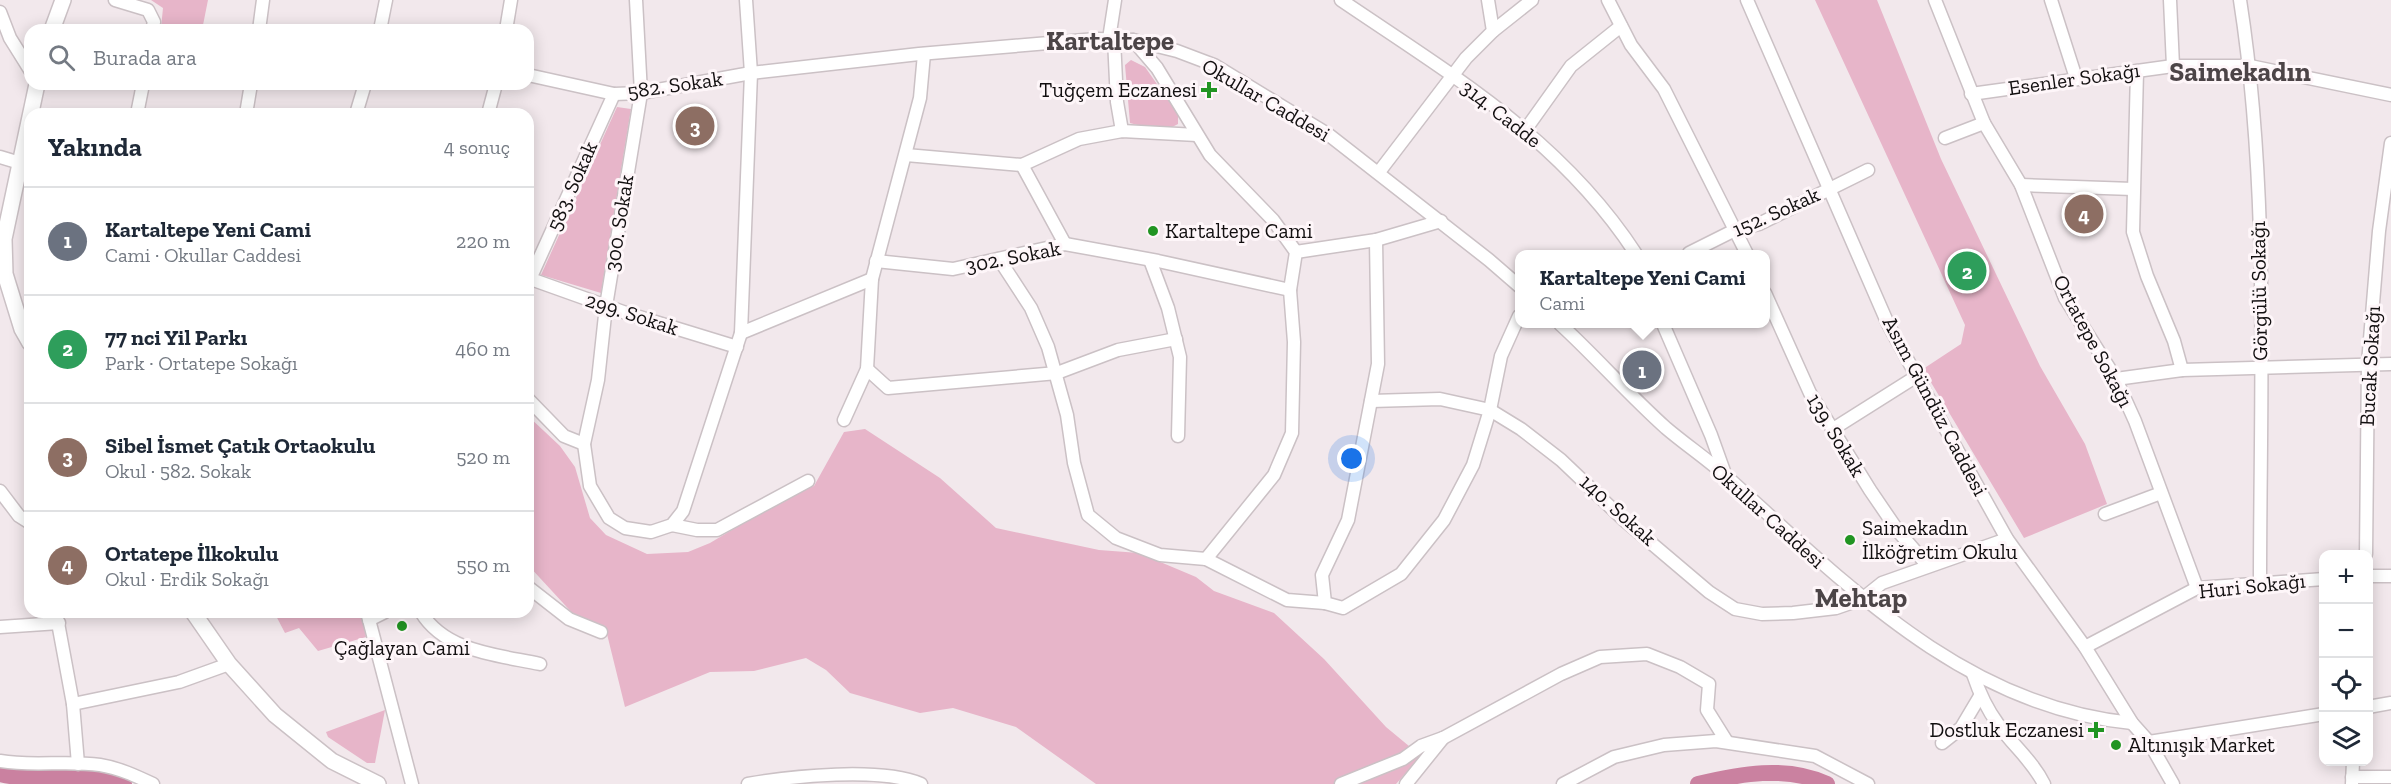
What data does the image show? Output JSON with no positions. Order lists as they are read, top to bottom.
{
  "streets": {
    "street": [
      "Esenler Sokağı",
      "582. Sokak",
      "Okullar Caddesi",
      "314. Cadde",
      "583. Sokak",
      "152. Sokak",
      "300. Sokak",
      "302. Sokak",
      "Görgülü Sokağı",
      "299. Sokak",
      "Ortatepe Sokağı",
      "Bucak Sokağı",
      "Asım Gündüz Caddesi",
      "139. Sokak",
      "140. Sokak",
      "Huri Sokağı"
    ]
  },
  "crossings": [
    ["Esenler Sokağı", "Görgülü Sokağı"],
    ["Esenler Sokağı", "Ortatepe Sokağı"],
    ["582. Sokak", "Okullar Caddesi"],
    ["582. Sokak", "583. Sokak"],
    ["582. Sokak", "300. Sokak"],
    ["Okullar Caddesi", "Asım Gündüz Caddesi"],
    ["Okullar Caddesi", "140. Sokak"],
    ["152. Sokak", "Asım Gündüz Caddesi"],
    ["300. Sokak", "299. Sokak"],
    ["Görgülü Sokağı", "Huri Sokağı"],
    ["Ortatepe Sokağı", "Huri Sokağı"],
    ["Asım Gündüz Caddesi", "140. Sokak"],
    ["Asım Gündüz Caddesi", "Huri Sokağı"],
    ["139. Sokak", "140. Sokak"]
  ],
  "districts": ["Kartaltepe", "Saimekadın", "Mehtap"],
  "places": {
    "health": ["Tuğçem Eczanesi", "Dostluk Eczanesi"],
    "other": [
      "Kartaltepe Cami",
      "Saimekadın İlköğretim Okulu",
      "Çağlayan Cami",
      "Altınışık Market"
    ]
  },
  "page": {
    "search": "Burada ara",
    "pins": [
      "3",
      "4",
      "2",
      "1"
    ],
    "heading": ["Yakında", "4 sonuç"],
    "list": [
      {
        "mark": "1",
        "name": "Kartaltepe Yeni Cami",
        "note": "Cami · Okullar Caddesi",
        "value": "220 m"
      },
      {
        "mark": "2",
        "name": "77 nci Yil Parkı",
        "note": "Park · Ortatepe Sokağı",
        "value": "460 m"
      },
      {
        "mark": "3",
        "name": "Sibel İsmet Çatık Ortaokulu",
        "note": "Okul · 582. Sokak",
        "value": "520 m"
      },
      {
        "mark": "4",
        "name": "Ortatepe İlkokulu",
        "note": "Okul · Erdik Sokağı",
        "value": "550 m"
      }
    ],
    "popup": ["Kartaltepe Yeni Cami", "Cami"],
    "map_buttons": ["+", "−"]
  }
}
